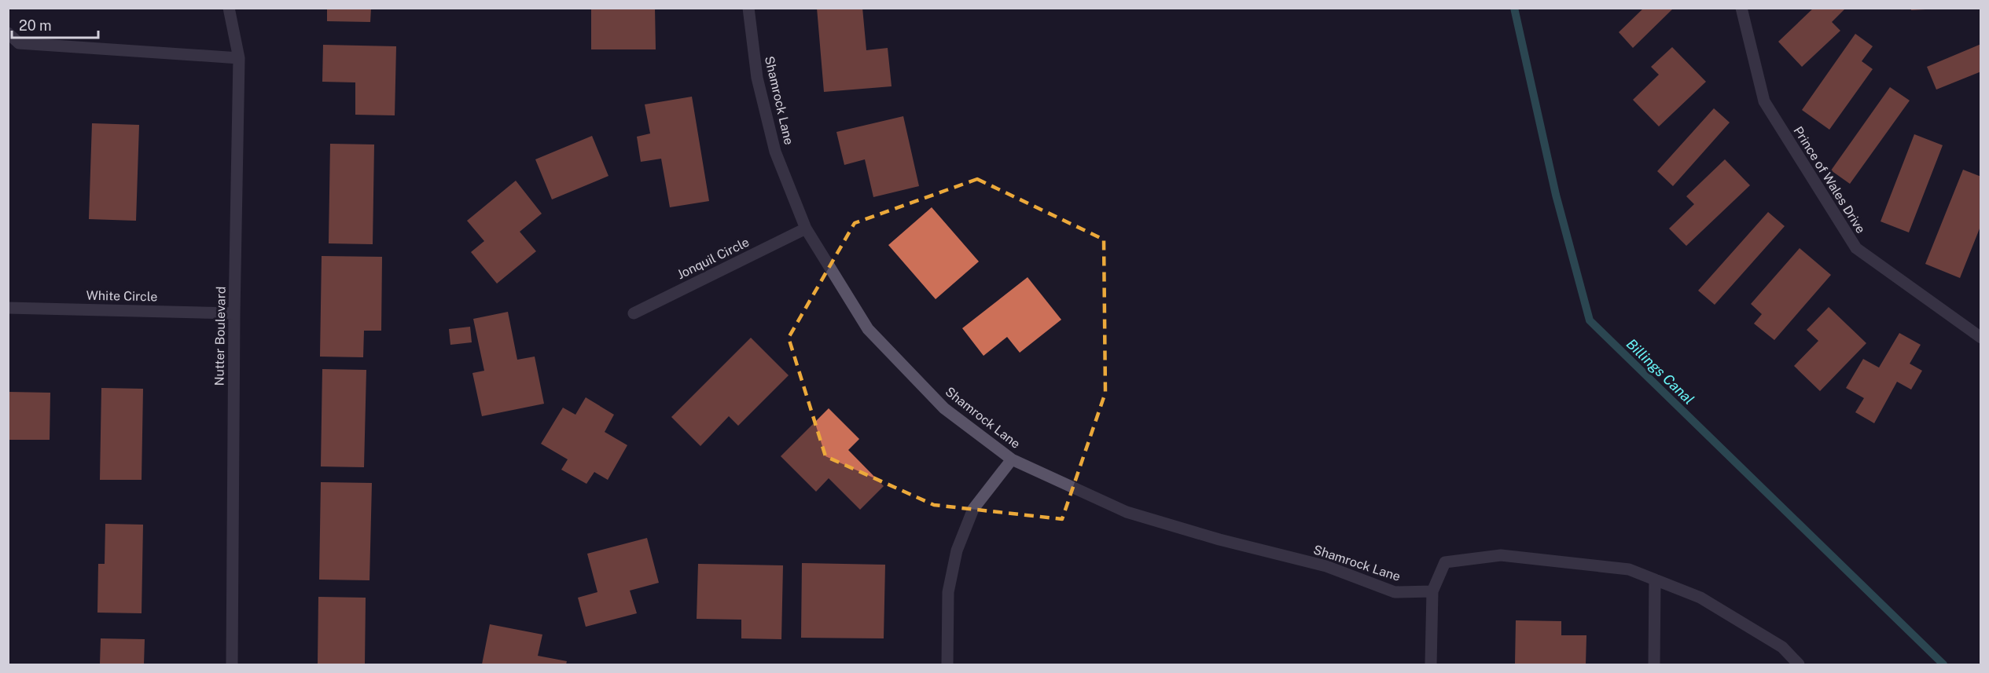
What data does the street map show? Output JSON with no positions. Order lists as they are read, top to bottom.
{
  "streets": {
    "street": [
      "Shamrock Lane",
      "Prince of Wales Drive",
      "Jonquil Circle",
      "White Circle",
      "Nutter Boulevard"
    ]
  },
  "crossings": [
    ["Shamrock Lane", "Jonquil Circle"],
    ["White Circle", "Nutter Boulevard"]
  ],
  "water": ["Billings Canal"],
  "scale_bar": "20 m"
}
